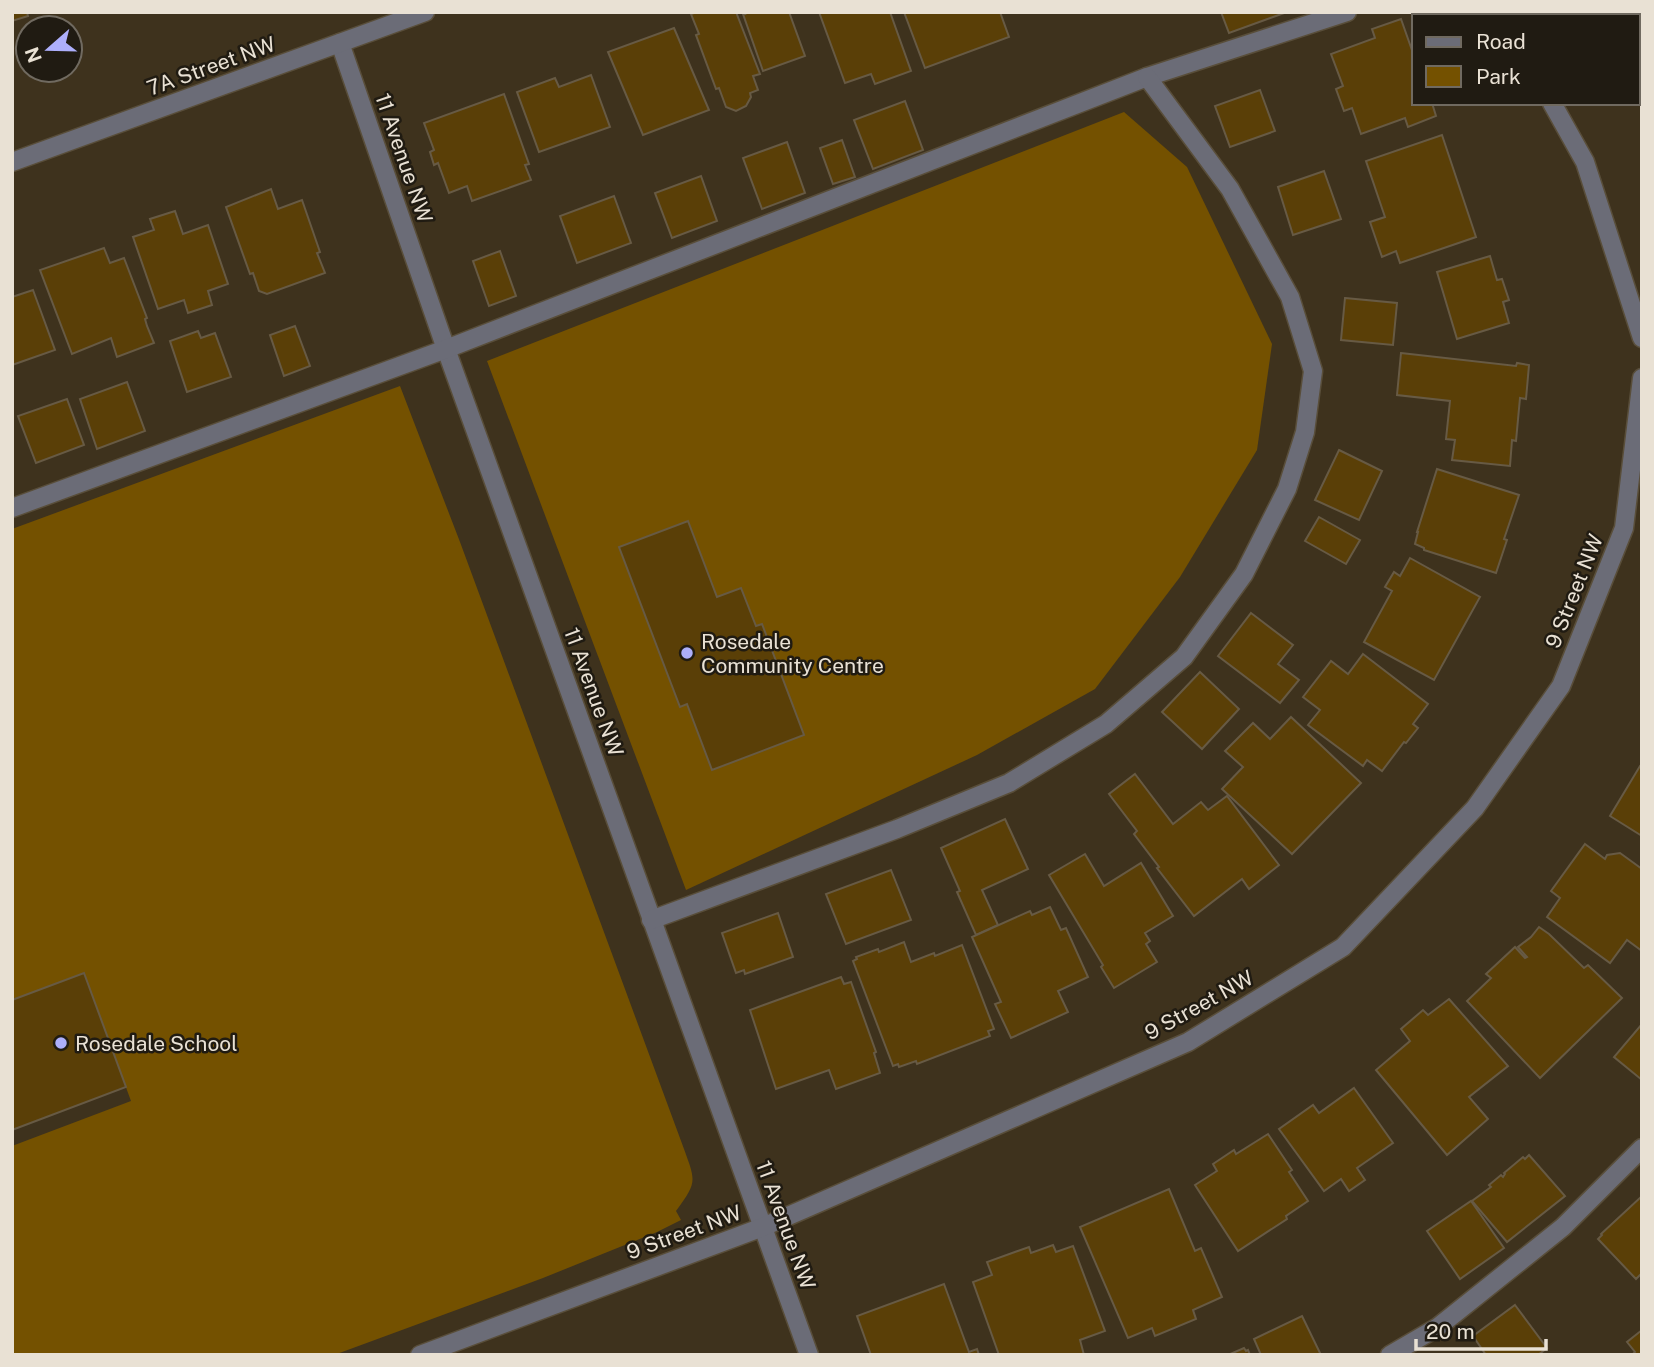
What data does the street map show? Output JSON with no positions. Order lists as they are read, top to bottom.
{
  "streets": {
    "street": ["7A Street NW", "11 Avenue NW", "9 Street NW"]
  },
  "crossings": [
    ["7A Street NW", "11 Avenue NW"],
    ["11 Avenue NW", "9 Street NW"]
  ],
  "places": ["Rosedale Community Centre", "Rosedale School"],
  "legend": ["Road", "Park"],
  "scale_bar": "20 m",
  "north": "left"
}
